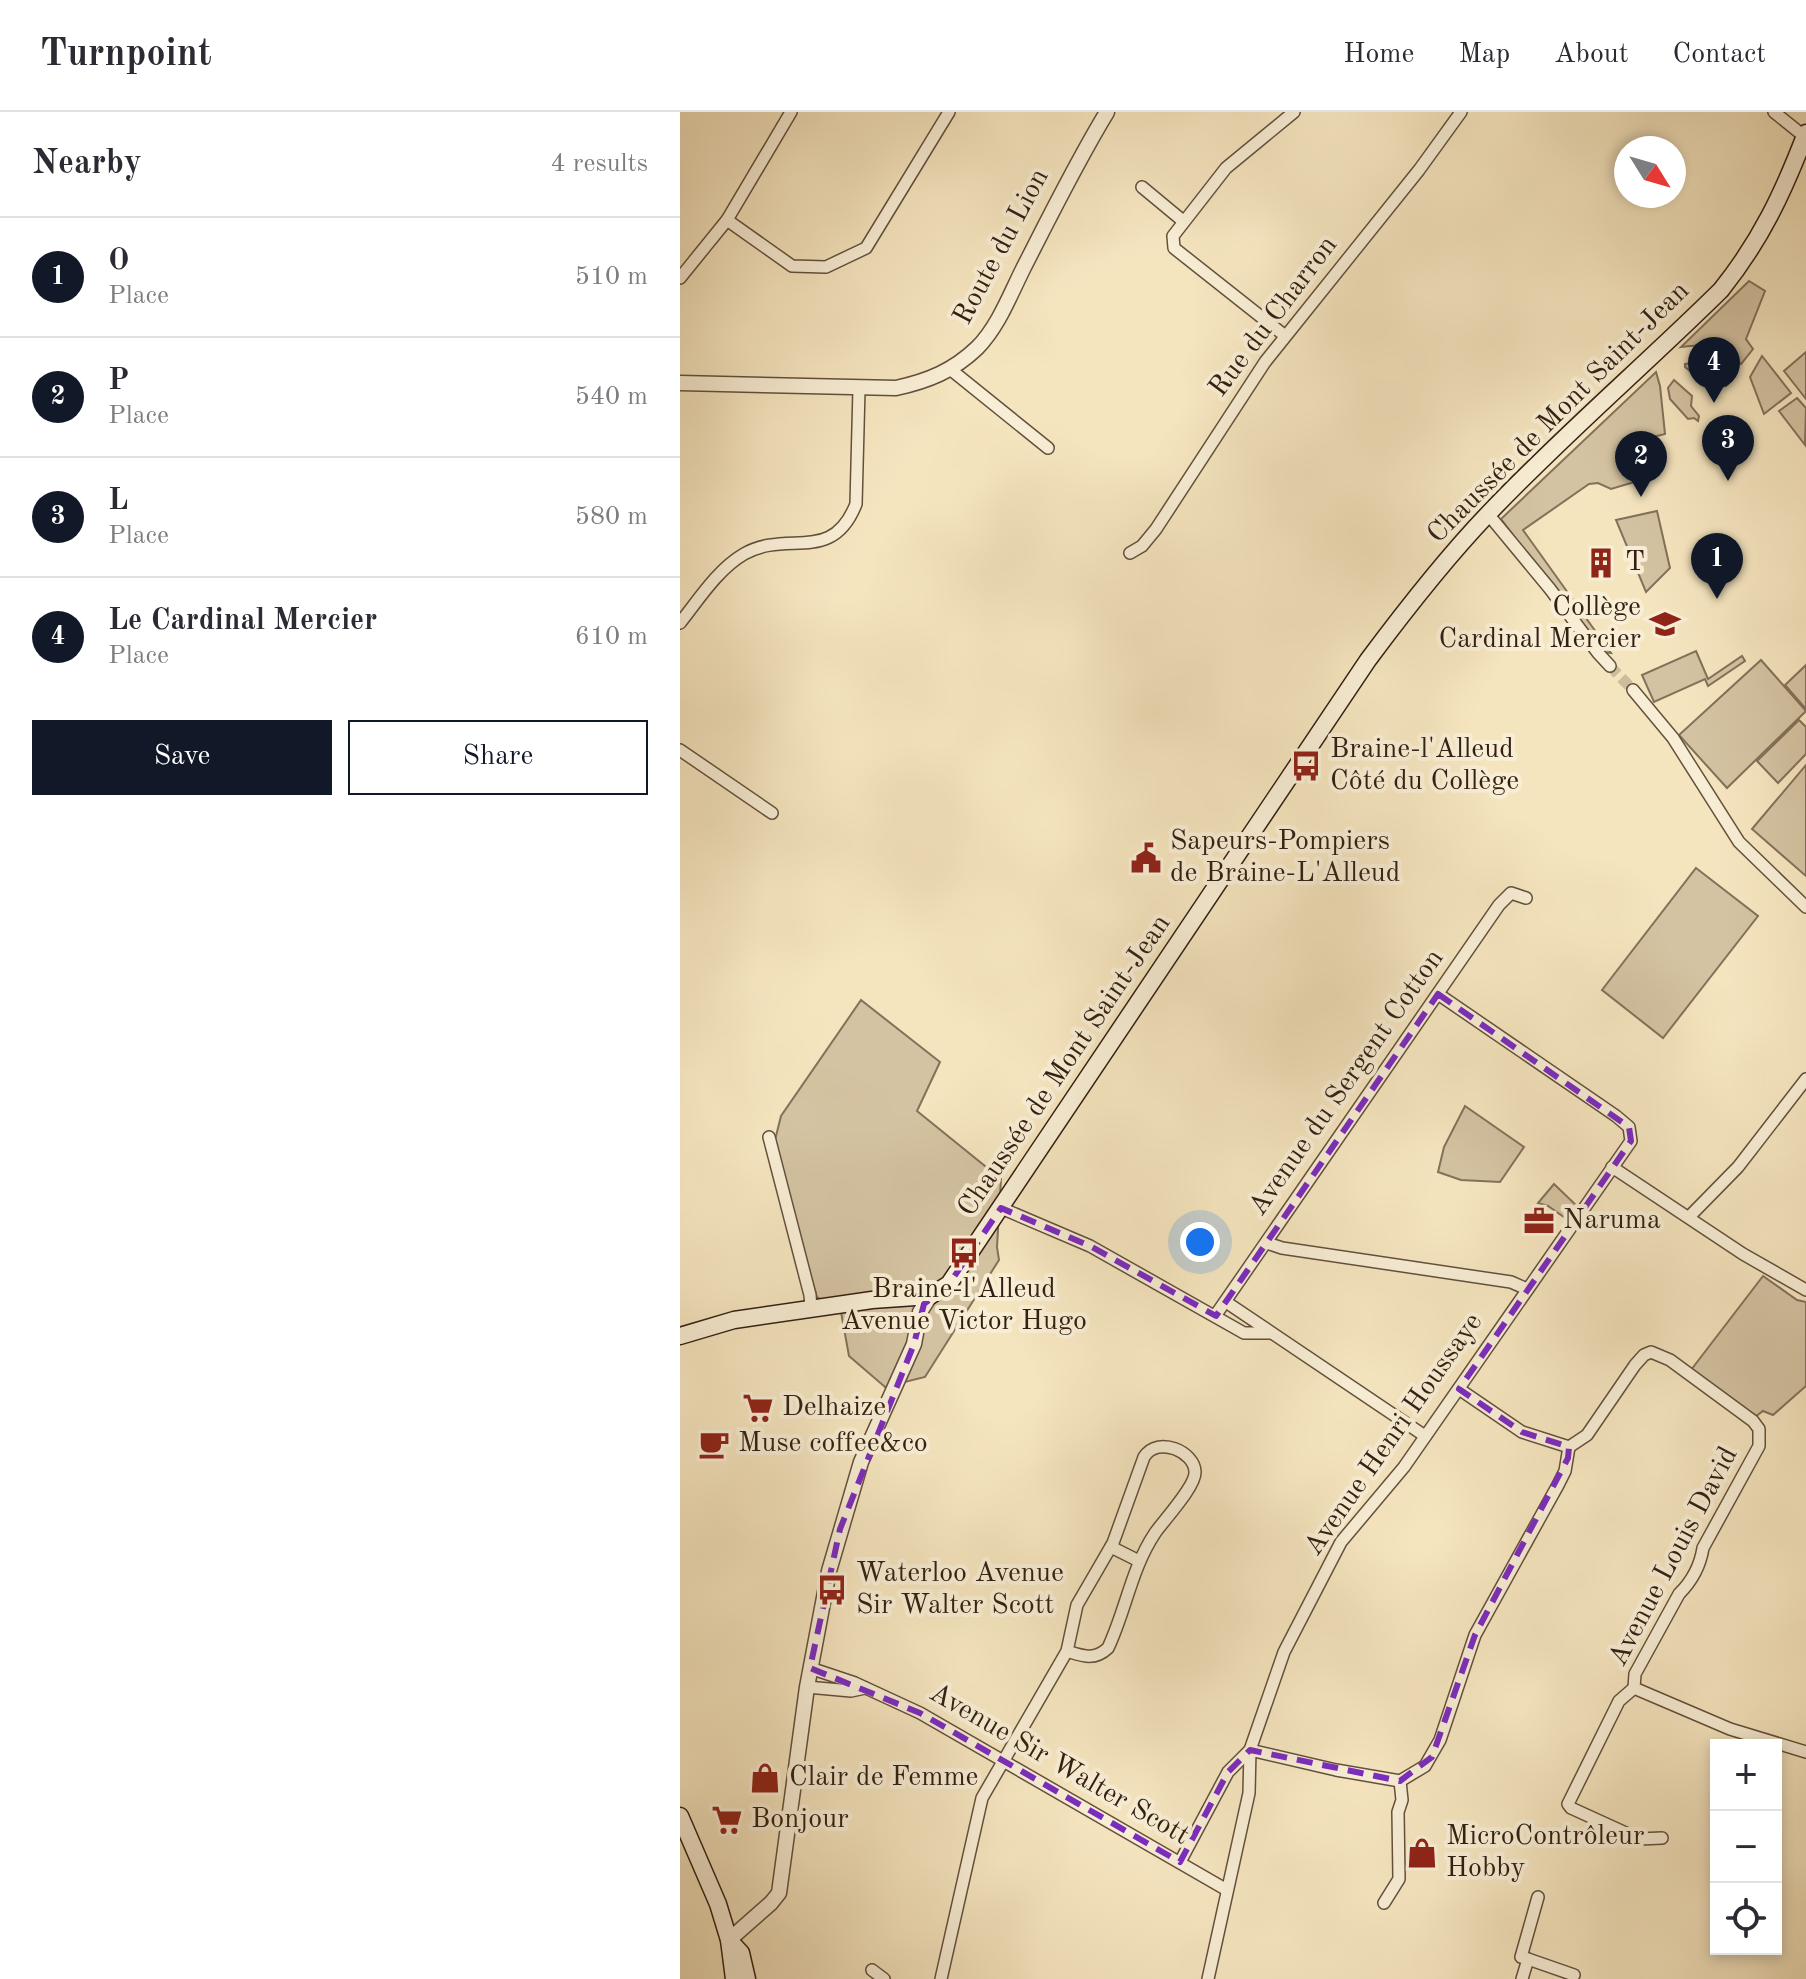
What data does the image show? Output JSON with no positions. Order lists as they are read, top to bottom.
{
  "streets": {
    "main road": ["Chaussée de Mont Saint-Jean"],
    "street": [
      "Route du Lion",
      "Rue du Charron",
      "Avenue du Sergent Cotton",
      "Avenue Henri Houssaye",
      "Avenue Louis David",
      "Avenue Sir Walter Scott"
    ]
  },
  "crossings": [
    ["Chaussée de Mont Saint-Jean", "Avenue Sir Walter Scott"],
    ["Avenue du Sergent Cotton", "Avenue Henri Houssaye"],
    ["Avenue Henri Houssaye", "Avenue Sir Walter Scott"]
  ],
  "places": {
    "building": ["T"],
    "school or university": ["Collège Cardinal Mercier"],
    "bus stop": ["Braine-l'Alleud Côté du Collège", "Braine-l'Alleud Avenue Victor Hugo", "Waterloo Avenue Sir Walter Scott"],
    "public building": ["Sapeurs-Pompiers de Braine-L'Alleud"],
    "office": ["Naruma"],
    "supermarket": ["Delhaize", "Bonjour"],
    "cafe": ["Muse coffee&co"],
    "shop": ["Clair de Femme", "MicroContrôleur Hobby"]
  },
  "north": "bottom right",
  "page": {
    "header": "Turnpoint",
    "nav": [
      "Home",
      "Map",
      "About",
      "Contact"
    ],
    "heading": ["Nearby", "4 results"],
    "list": [
      {
        "mark": "1",
        "name": "O",
        "note": "Place",
        "value": "510 m"
      },
      {
        "mark": "2",
        "name": "P",
        "note": "Place",
        "value": "540 m"
      },
      {
        "mark": "3",
        "name": "L",
        "note": "Place",
        "value": "580 m"
      },
      {
        "mark": "4",
        "name": "Le Cardinal Mercier",
        "note": "Place",
        "value": "610 m"
      }
    ],
    "pins": [
      "4",
      "3",
      "2",
      "1"
    ],
    "buttons": ["Save", "Share"],
    "map_buttons": ["+", "−"]
  }
}
